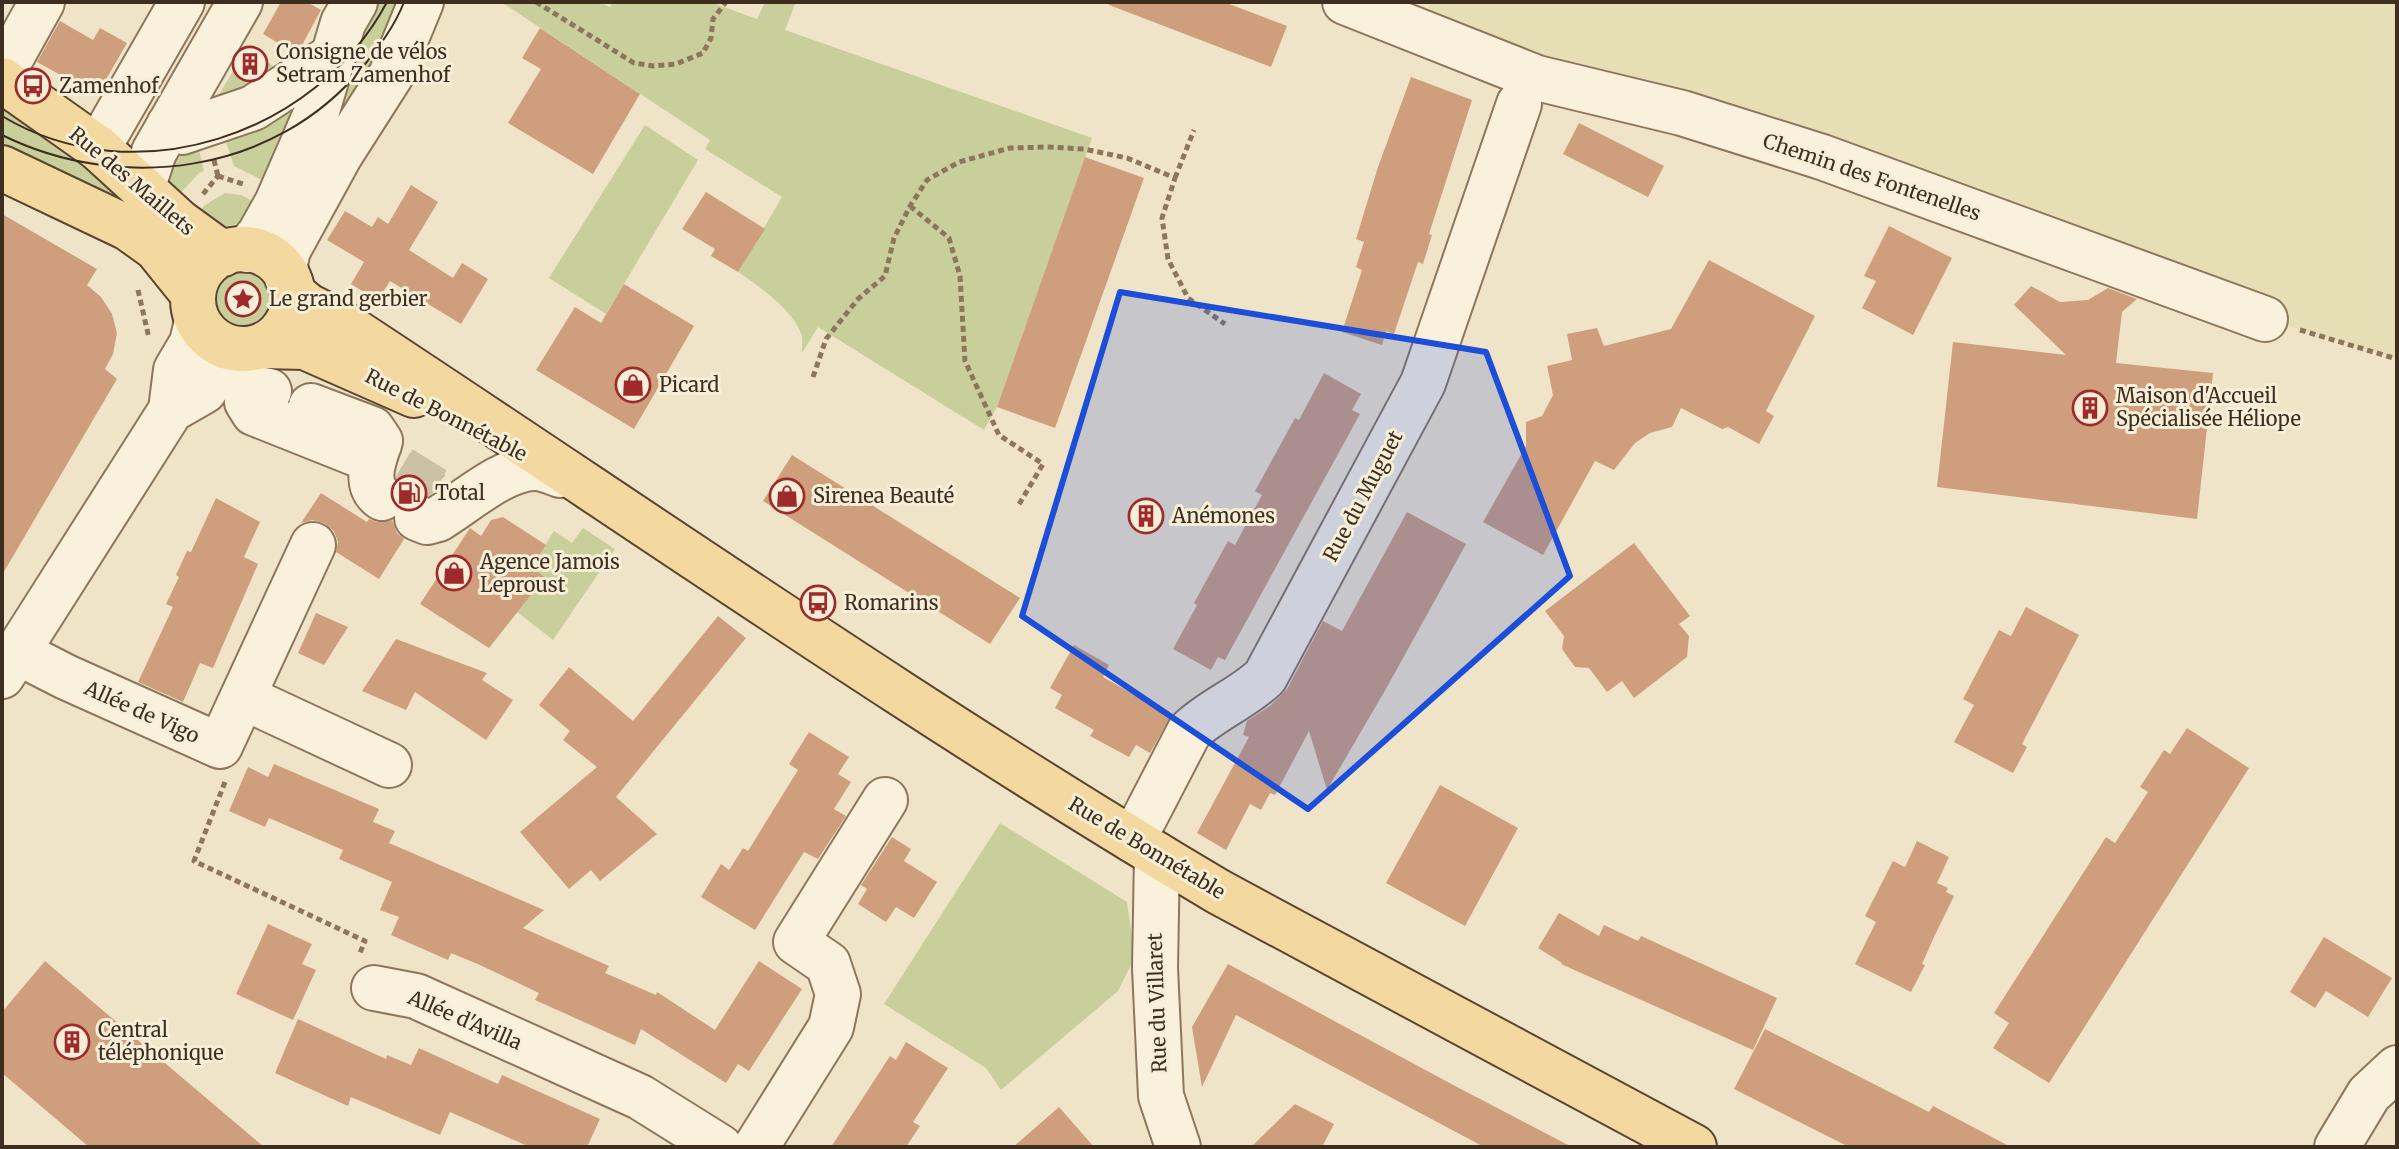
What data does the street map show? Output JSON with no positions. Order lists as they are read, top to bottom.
{
  "streets": {
    "main road": ["Rue des Maillets", "Rue de Bonnétable"],
    "street": [
      "Chemin des Fontenelles",
      "Rue du Muguet",
      "Allée de Vigo",
      "Rue du Villaret",
      "Allée d'Avilla"
    ]
  },
  "crossings": [
    ["Rue des Maillets", "Rue de Bonnétable"],
    ["Rue de Bonnétable", "Rue du Muguet"],
    ["Rue de Bonnétable", "Rue du Villaret"],
    ["Rue du Muguet", "Rue du Villaret"]
  ],
  "places": {
    "building": [
      "Consigne de vélos Setram Zamenhof",
      "Maison d'Accueil Spécialisée Héliope",
      "Anémones",
      "Central téléphonique"
    ],
    "bus stop": ["Zamenhof", "Romarins"],
    "place": ["Le grand gerbier"],
    "shop": ["Picard", "Sirenea Beauté", "Agence Jamois Leproust"],
    "fuel station": ["Total"]
  }
}
